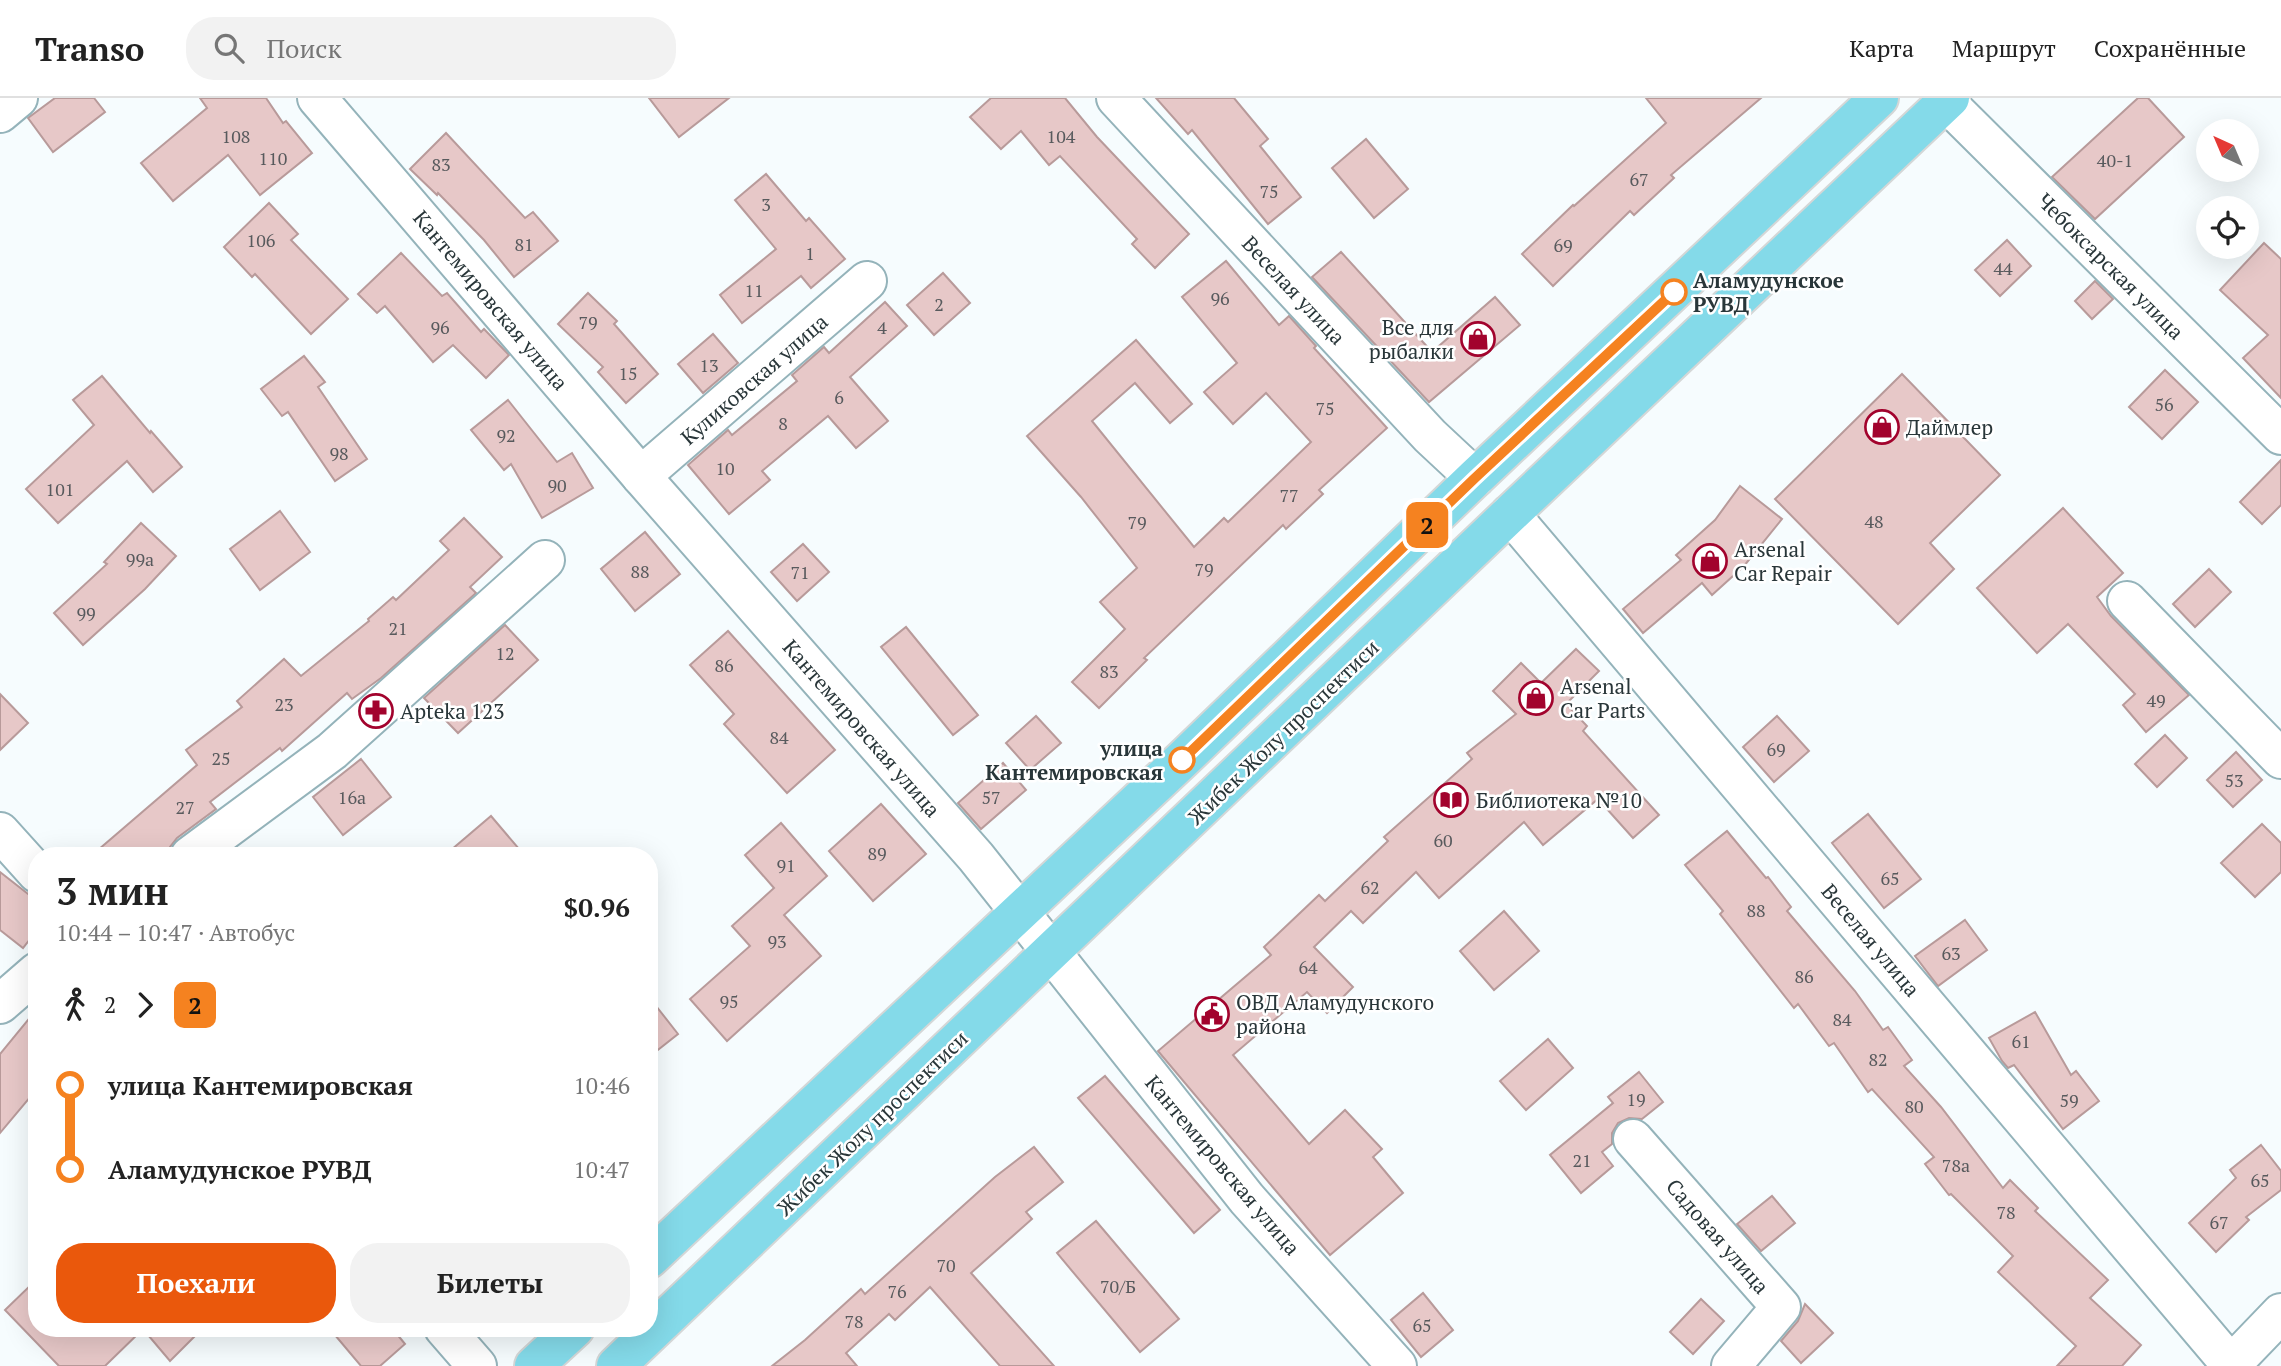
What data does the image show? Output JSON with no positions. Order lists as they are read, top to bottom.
{
  "streets": {
    "main road": ["Жибек Жолу проспектиси"],
    "street": [
      "Чебоксарская улица",
      "Веселая улица",
      "Кантемировская улица",
      "Куликовская улица",
      "Садовая улица"
    ]
  },
  "crossings": [
    ["Чебоксарская улица", "Жибек Жолу проспектиси"],
    ["Веселая улица", "Жибек Жолу проспектиси"],
    ["Кантемировская улица", "Куликовская улица"],
    ["Кантемировская улица", "Жибек Жолу проспектиси"]
  ],
  "places": {
    "other": ["Аламудунское РУВД", "улица Кантемировская"],
    "shop": [
      "Все для рыбалки",
      "Даймлер",
      "Arsenal Car Repair",
      "Arsenal Car Parts"
    ],
    "pharmacy": ["Apteka 123"],
    "library": ["Библиотека №10"],
    "public building": ["ОВД Аламудунского района"]
  },
  "lines": ["bus line 2"],
  "house_numbers": [
    "108",
    "104",
    "110",
    "40-1",
    "83",
    "67",
    "75",
    "3",
    "106",
    "81",
    "69",
    "1",
    "44",
    "11",
    "96",
    "2",
    "79",
    "96",
    "4",
    "13",
    "15",
    "6",
    "56",
    "75",
    "8",
    "92",
    "98",
    "10",
    "90",
    "101",
    "77",
    "48",
    "79",
    "99a",
    "79",
    "88",
    "71",
    "99",
    "21",
    "12",
    "86",
    "83",
    "49",
    "23",
    "84",
    "69",
    "25",
    "53",
    "16a",
    "57",
    "27",
    "60",
    "89",
    "91",
    "65",
    "62",
    "88",
    "93",
    "63",
    "64",
    "86",
    "95",
    "84",
    "61",
    "82",
    "19",
    "59",
    "80",
    "21",
    "78a",
    "65",
    "78",
    "67",
    "70",
    "70/Б",
    "76",
    "78",
    "65"
  ],
  "north": "top left",
  "page": {
    "header": "Transo",
    "search": "Поиск",
    "nav": ["Карта", "Маршрут", "Сохранённые"],
    "on_map": "2",
    "heading": ["3 мин", "10:44 – 10:47 · Автобус", "$0.96"],
    "legs": ["2", "2"],
    "list": [
      {
        "name": "улица Кантемировская",
        "value": "10:46"
      },
      {
        "name": "Аламудунское РУВД",
        "value": "10:47"
      }
    ],
    "buttons": ["Поехали", "Билеты"]
  }
}
